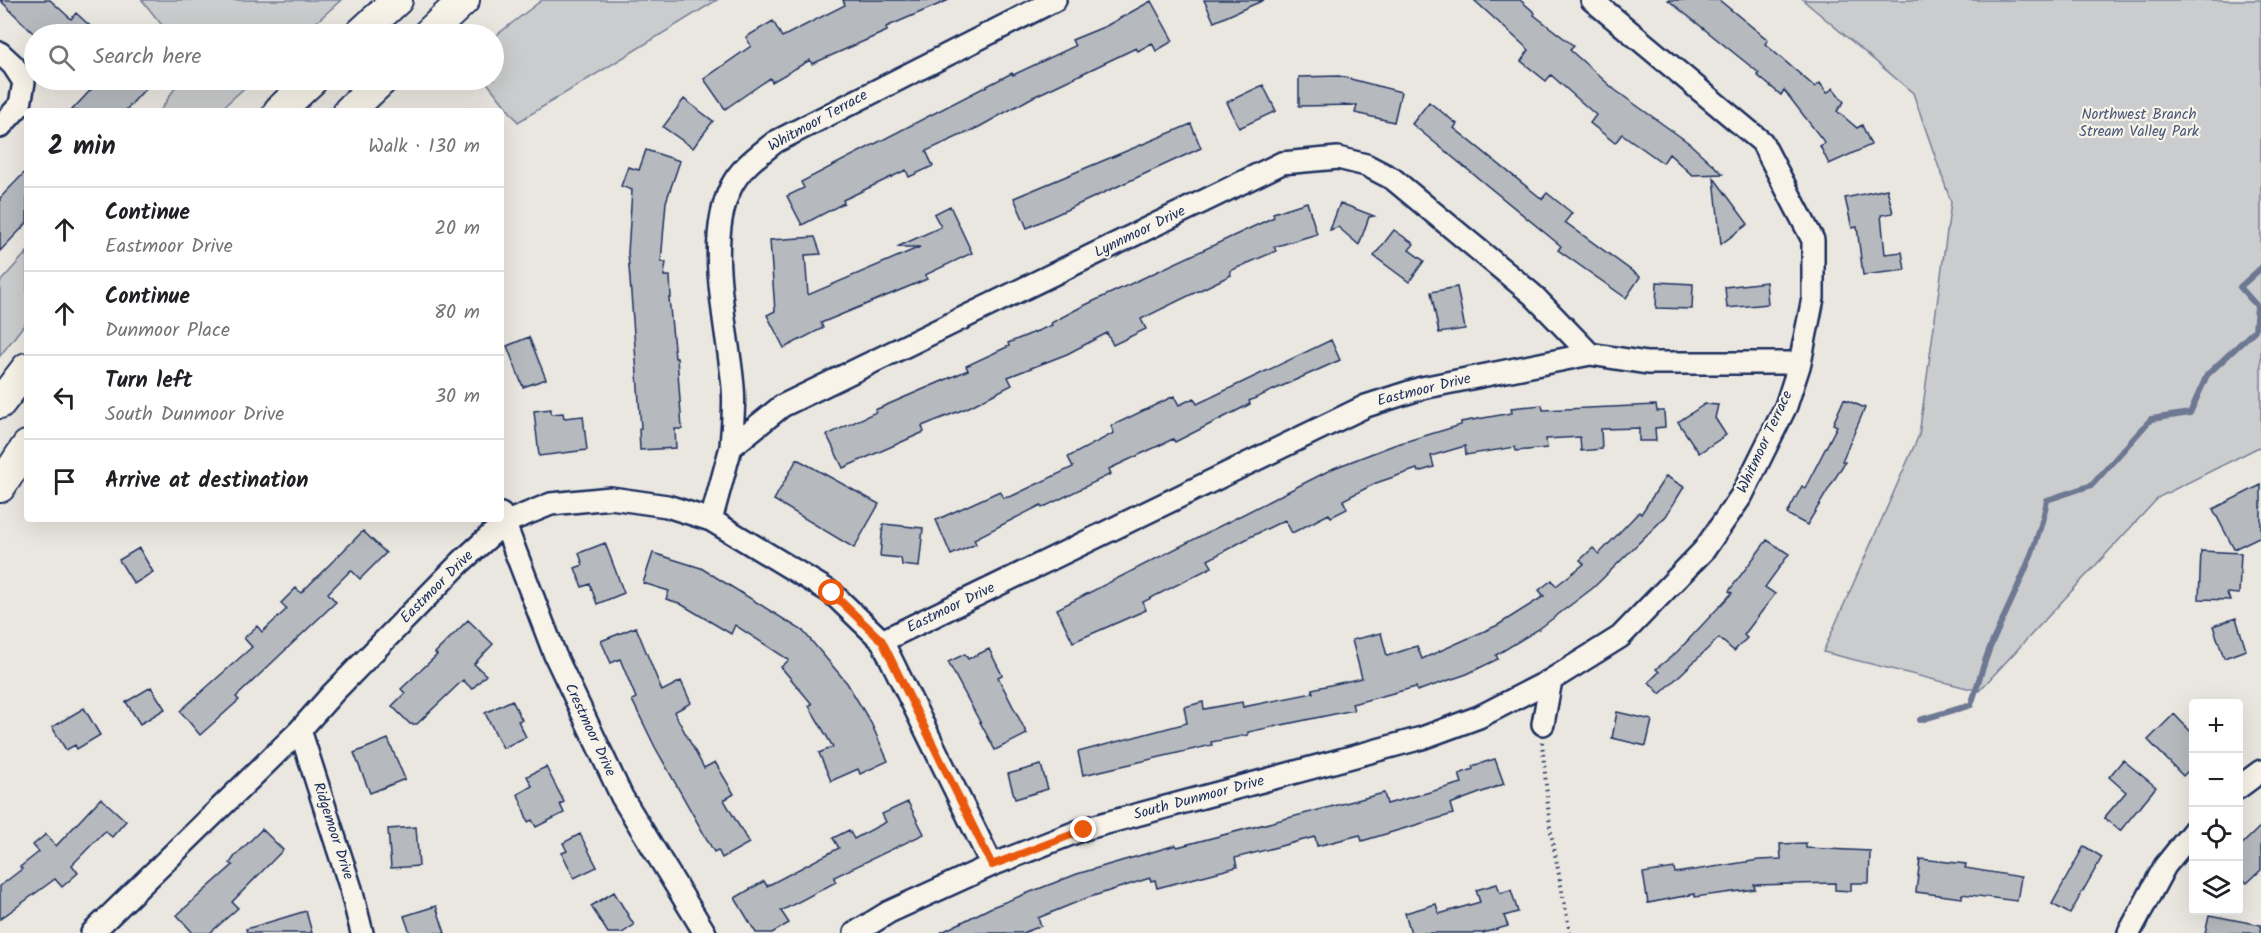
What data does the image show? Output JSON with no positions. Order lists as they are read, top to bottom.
{
  "streets": {
    "street": [
      "Whitmoor Terrace",
      "Lynnmoor Drive",
      "Eastmoor Drive",
      "Crestmoor Drive",
      "South Dunmoor Drive",
      "Ridgemoor Drive"
    ]
  },
  "crossings": [
    ["Whitmoor Terrace", "Lynnmoor Drive"],
    ["Whitmoor Terrace", "Eastmoor Drive"],
    ["Whitmoor Terrace", "South Dunmoor Drive"],
    ["Lynnmoor Drive", "Eastmoor Drive"],
    ["Eastmoor Drive", "Ridgemoor Drive"]
  ],
  "parks": ["Northwest Branch Stream Valley Park"],
  "page": {
    "search": "Search here",
    "heading": ["2 min", "Walk · 130 m"],
    "list": [
      ["Continue", "Eastmoor Drive", "20 m"],
      ["Continue", "Dunmoor Place", "80 m"],
      ["Turn left", "South Dunmoor Drive", "30 m"],
      "Arrive at destination"
    ],
    "map_buttons": ["+", "−"]
  }
}
